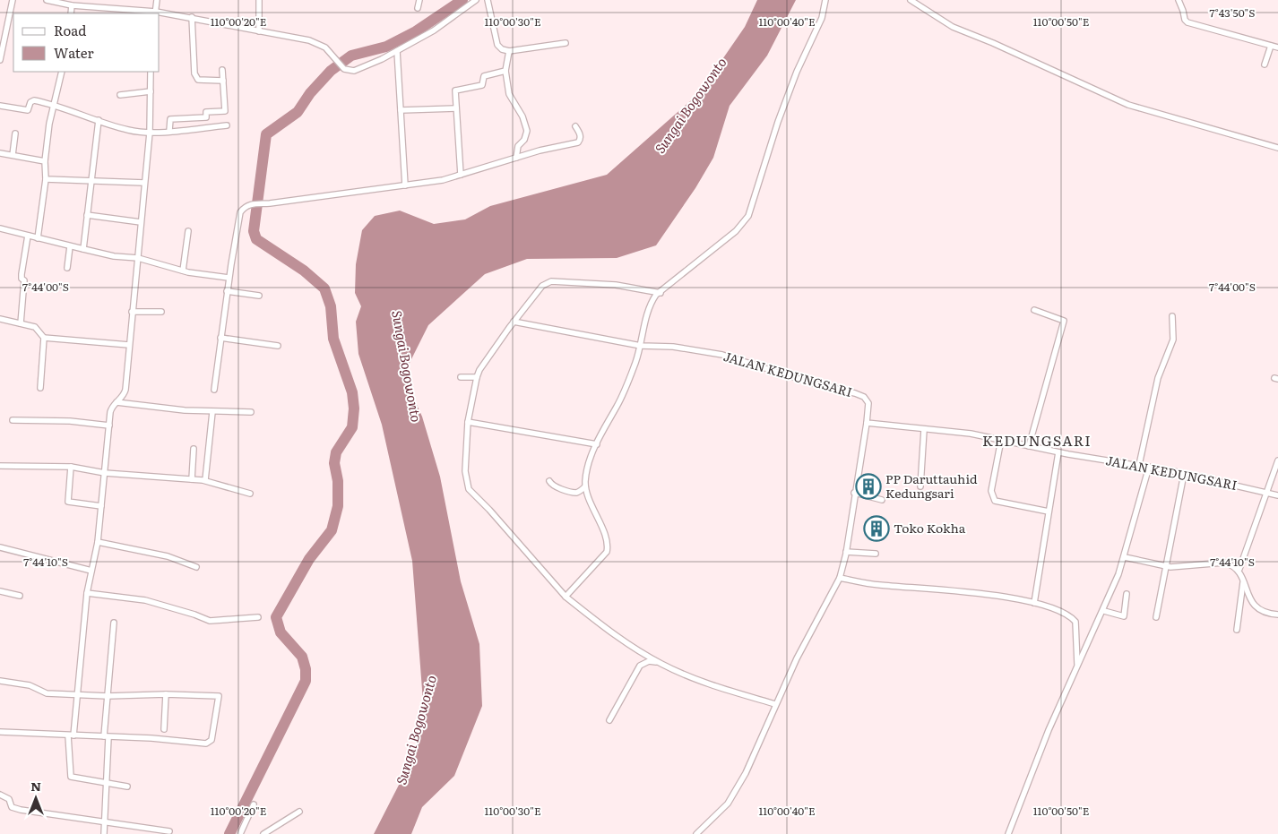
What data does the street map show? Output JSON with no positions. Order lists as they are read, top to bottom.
{
  "streets": {
    "street": ["JALAN KEDUNGSARI"]
  },
  "districts": ["KEDUNGSARI"],
  "water": ["Sungai Bogowonto"],
  "places": {
    "building": ["PP Daruttauhid Kedungsari", "Toko Kokha"]
  },
  "legend": ["Road", "Water"],
  "north": "top",
  "coordinates": [
    "7°43'50\"S",
    "110°00'20\"E",
    "110°00'30\"E",
    "110°00'40\"E",
    "110°00'50\"E",
    "7°44'00\"S",
    "7°44'10\"S"
  ]
}
